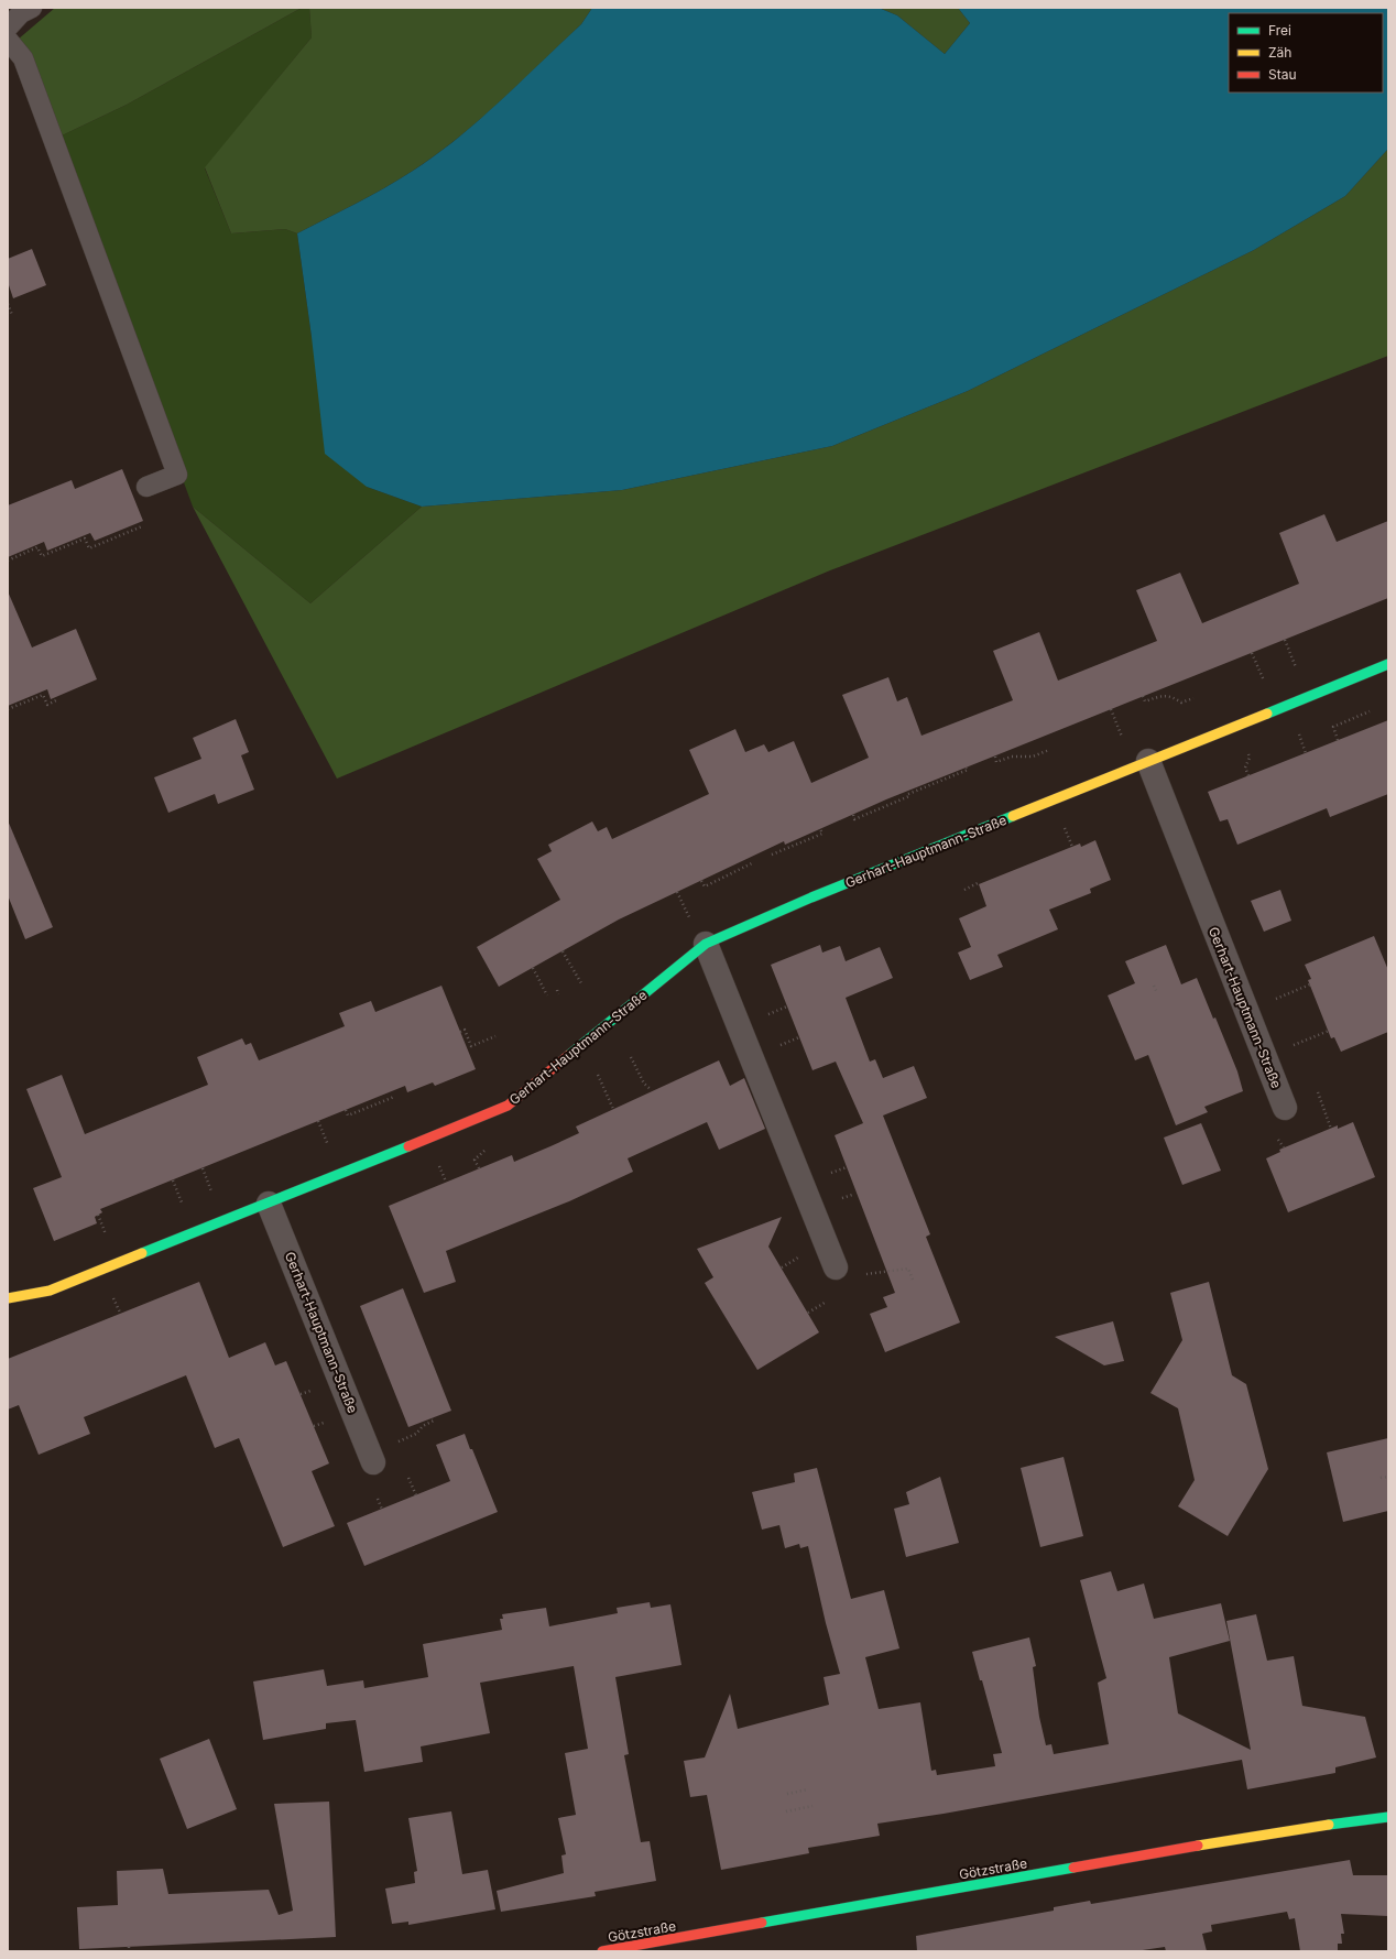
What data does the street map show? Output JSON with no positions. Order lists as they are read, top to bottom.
{
  "streets": {
    "street": ["Gerhart-Hauptmann-Straße", "Götzstraße"]
  },
  "legend": ["Frei", "Zäh", "Stau"]
}
